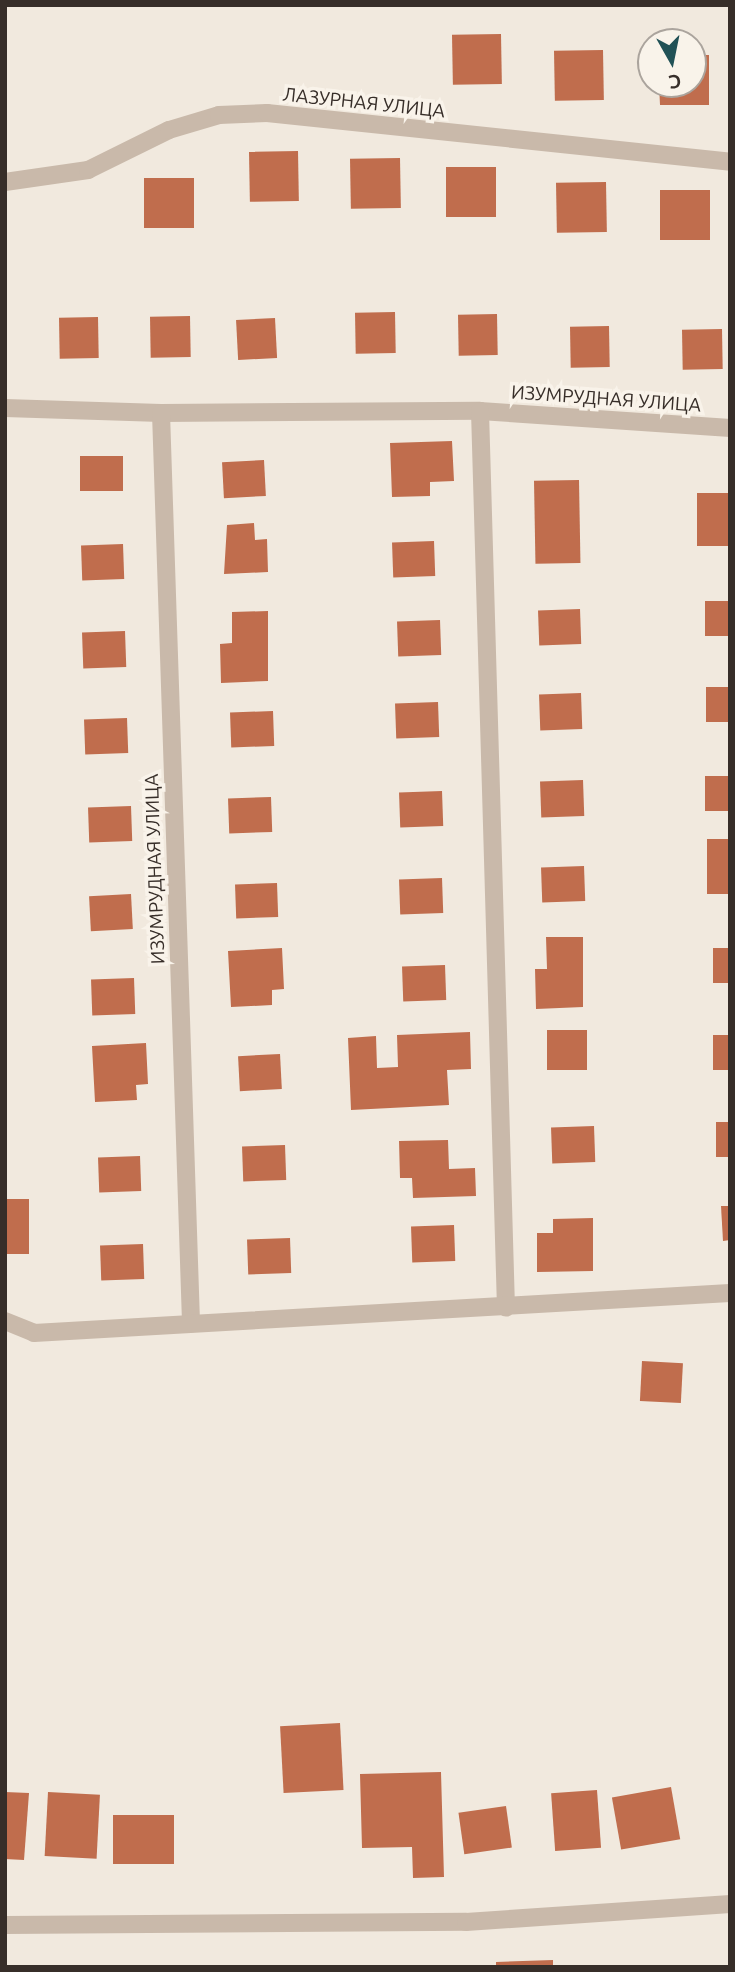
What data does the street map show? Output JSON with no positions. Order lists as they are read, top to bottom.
{
  "streets": {
    "street": ["ЛАЗУРНАЯ УЛИЦА", "ИЗУМРУДНАЯ УЛИЦА"]
  },
  "north": "bottom"
}
